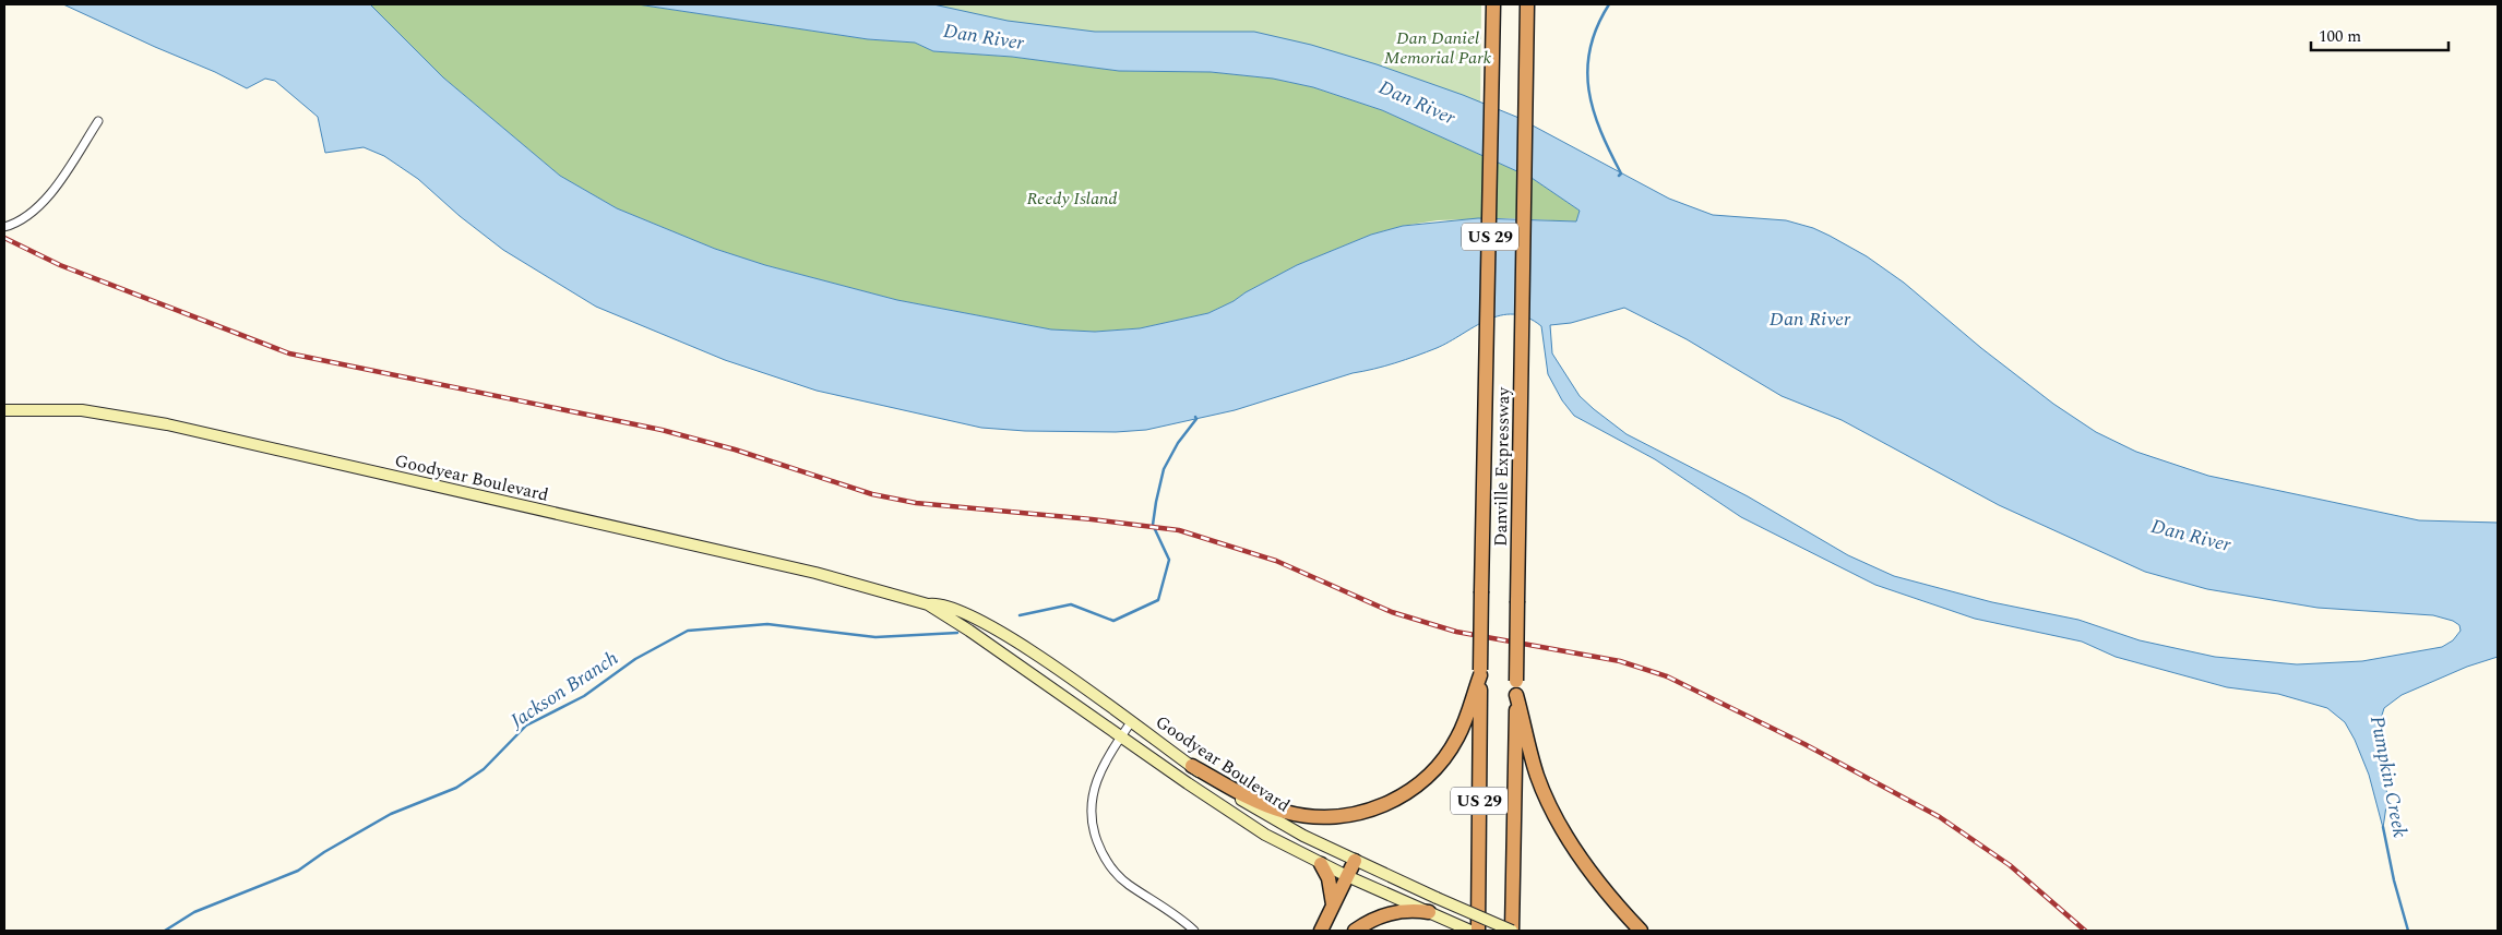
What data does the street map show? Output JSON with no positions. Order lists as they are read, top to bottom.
{
  "streets": {
    "highway": ["US 29", "Danville Expressway"],
    "main road": ["Goodyear Boulevard"]
  },
  "crossings": [
    ["Danville Expressway", "Goodyear Boulevard"]
  ],
  "water": ["Dan River", "Jackson Branch", "Pumpkin Creek"],
  "parks": ["Dan Daniel Memorial Park", "Reedy Island"],
  "scale_bar": "100 m"
}
